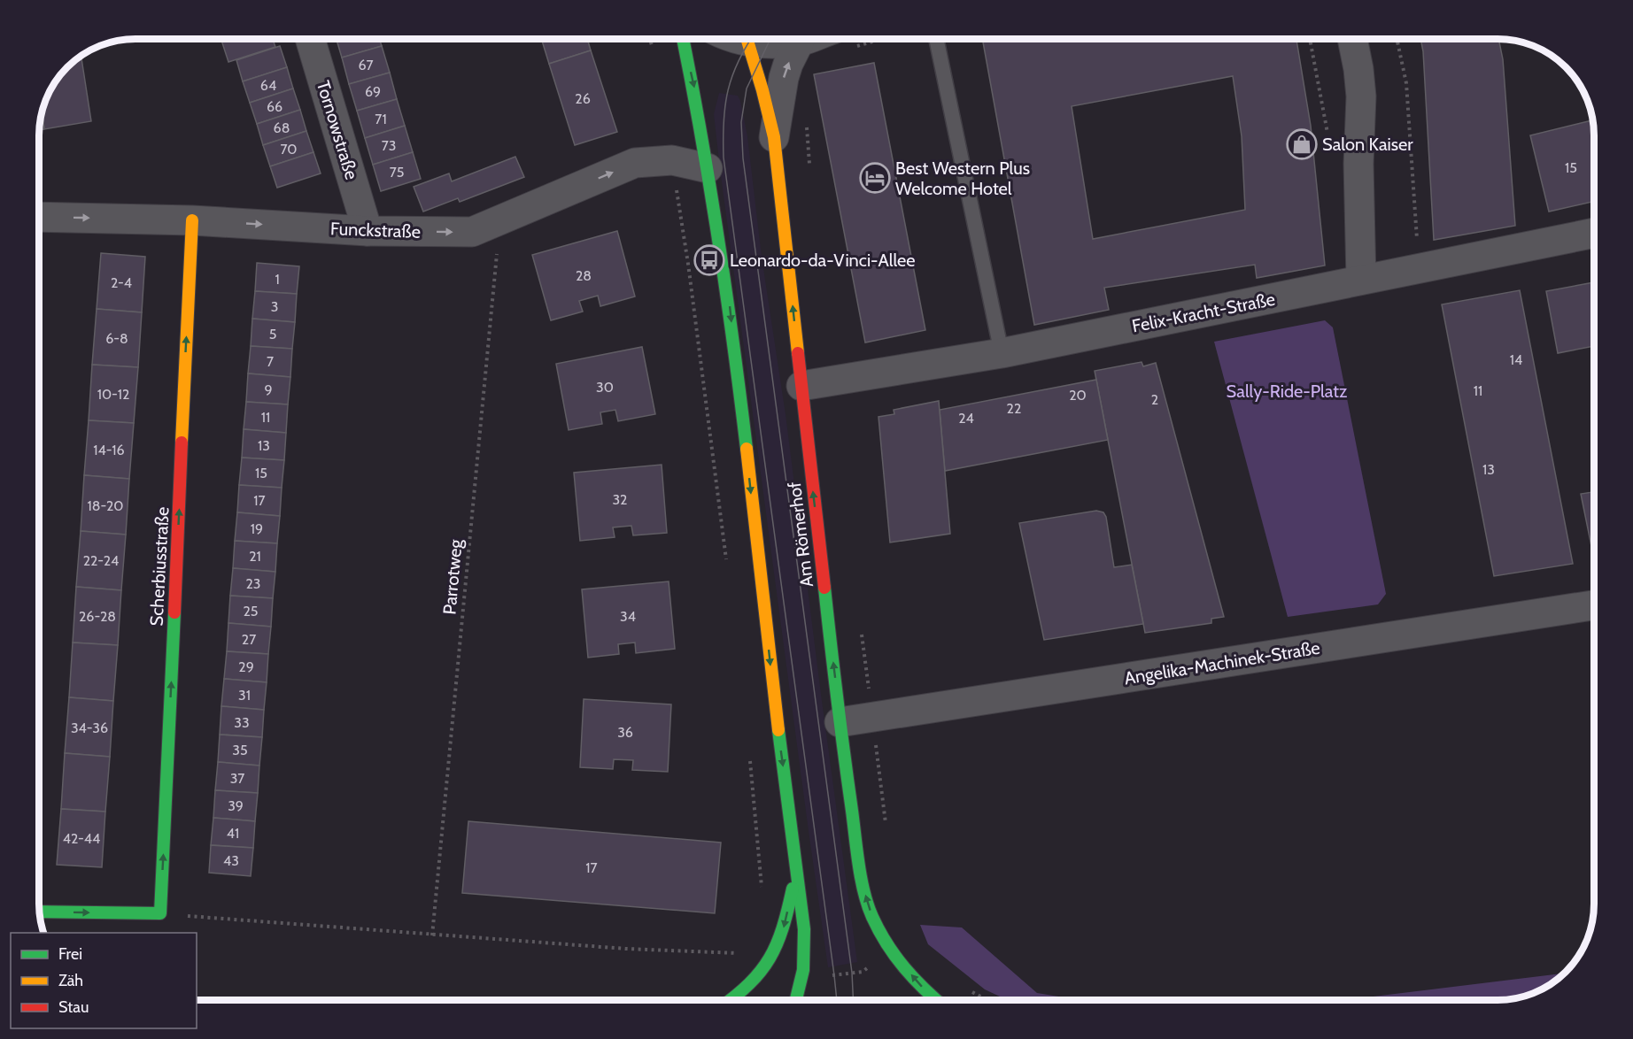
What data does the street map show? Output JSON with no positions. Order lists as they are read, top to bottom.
{
  "streets": {
    "main road": ["Am Römerhof", "Scherbiusstraße"],
    "street": [
      "Tornowstraße",
      "Funckstraße",
      "Felix-Kracht-Straße",
      "Angelika-Machinek-Straße"
    ],
    "path": ["Parrotweg"]
  },
  "crossings": [
    ["Tornowstraße", "Funckstraße"],
    ["Funckstraße", "Scherbiusstraße"],
    ["Funckstraße", "Parrotweg"],
    ["Felix-Kracht-Straße", "Am Römerhof"],
    ["Am Römerhof", "Angelika-Machinek-Straße"]
  ],
  "one_way": ["Funckstraße", "Scherbiusstraße"],
  "parks": ["Sally-Ride-Platz"],
  "places": {
    "shop": ["Salon Kaiser"],
    "hotel": ["Best Western Plus Welcome Hotel"],
    "bus stop": ["Leonardo-da-Vinci-Allee"]
  },
  "house_numbers": [
    "67",
    "64",
    "69",
    "26",
    "66",
    "71",
    "68",
    "73",
    "70",
    "15",
    "75",
    "28",
    "1",
    "2-4",
    "3",
    "5",
    "6-8",
    "14",
    "7",
    "30",
    "9",
    "11",
    "10-12",
    "20",
    "2",
    "22",
    "11",
    "24",
    "13",
    "14-16",
    "13",
    "15",
    "32",
    "17",
    "18-20",
    "19",
    "21",
    "22-24",
    "23",
    "25",
    "26-28",
    "34",
    "27",
    "29",
    "31",
    "33",
    "34-36",
    "36",
    "35",
    "37",
    "39",
    "41",
    "42-44",
    "43",
    "17"
  ],
  "legend": ["Frei", "Zäh", "Stau"]
}
